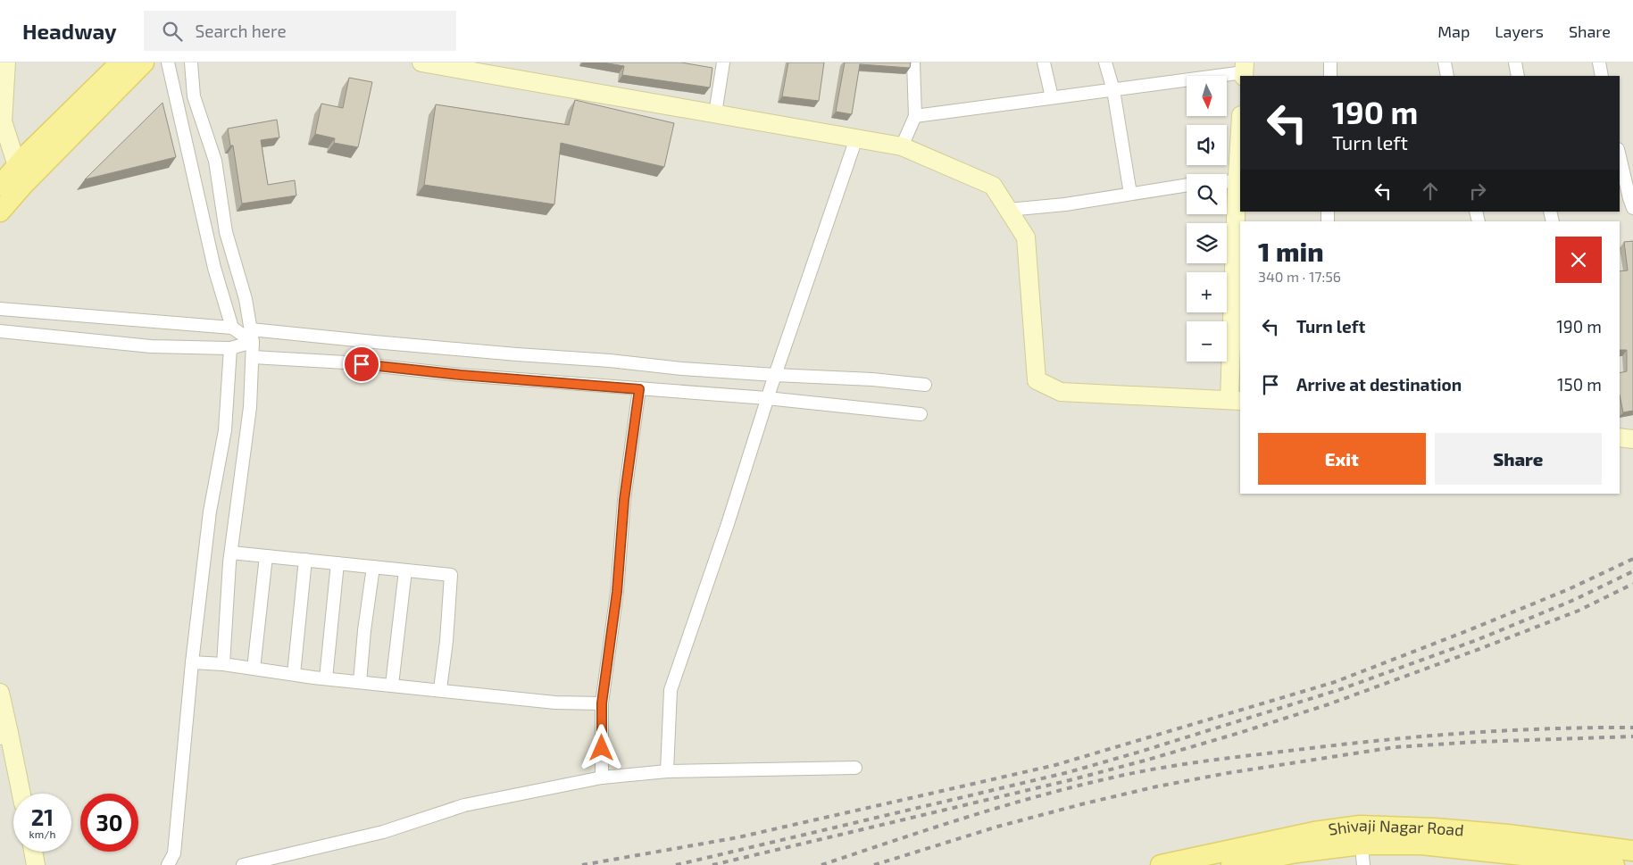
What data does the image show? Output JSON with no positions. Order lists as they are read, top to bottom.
{
  "streets": {
    "main road": ["Shivaji Nagar Road"]
  },
  "north": "bottom",
  "page": {
    "header": "Headway",
    "search": "Search here",
    "nav": ["Map", "Layers", "Share"],
    "map_buttons": ["+", "−"],
    "turn": ["190 m", "Turn left"],
    "heading": ["1 min", "340 m · 17:56"],
    "list": [
      {
        "name": "Turn left",
        "value": "190 m"
      },
      {
        "name": "Arrive at destination",
        "value": "150 m"
      }
    ],
    "buttons": ["Exit", "Share"],
    "speed": "21 km/h",
    "limit": "30"
  }
}
